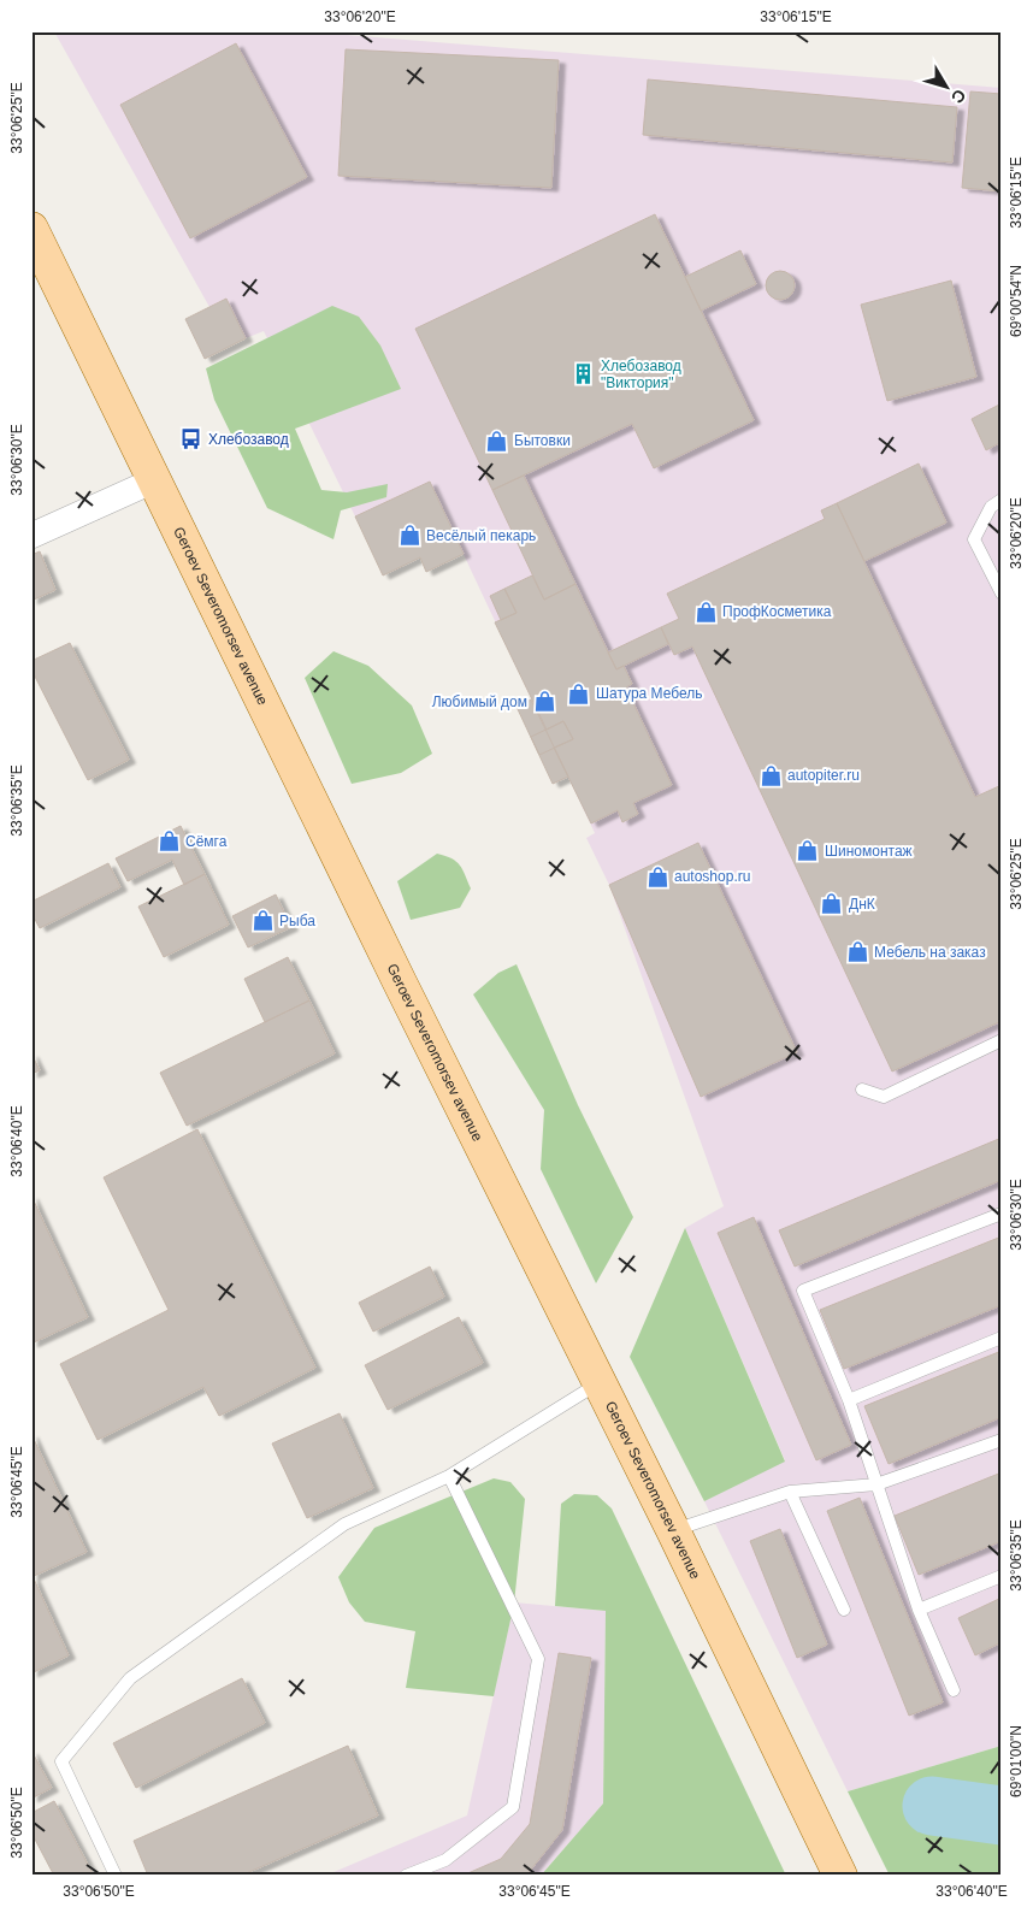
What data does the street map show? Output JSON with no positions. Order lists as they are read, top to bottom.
{
  "streets": {
    "main road": ["Geroev Severomorsev avenue"]
  },
  "places": {
    "building": ["Хлебозавод \"Виктория\""],
    "bus stop": ["Хлебозавод"],
    "shop": [
      "Бытовки",
      "Весёлый пекарь",
      "ПрофКосметика",
      "Шатура Мебель",
      "Любимый дом",
      "autopiter.ru",
      "Сёмга",
      "Шиномонтаж",
      "autoshop.ru",
      "ДнК",
      "Рыба",
      "Мебель на заказ"
    ]
  },
  "north": "bottom right",
  "coordinates": [
    "33°06'20\"E",
    "33°06'15\"E",
    "33°06'25\"E",
    "69°00'54\"N",
    "33°06'30\"E",
    "33°06'35\"E",
    "33°06'40\"E",
    "33°06'45\"E",
    "69°01'00\"N",
    "33°06'50\"E"
  ]
}
